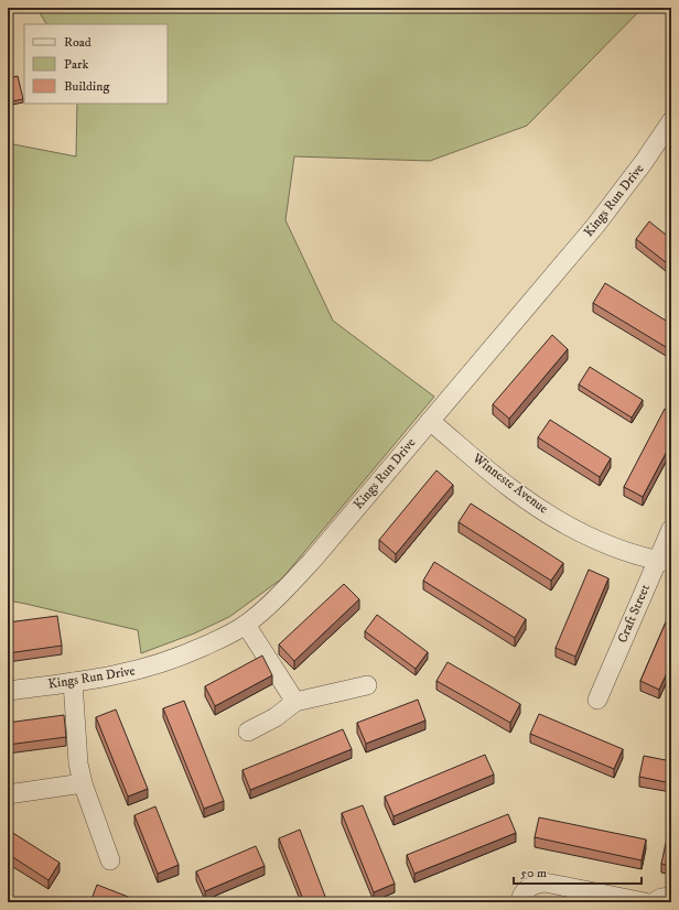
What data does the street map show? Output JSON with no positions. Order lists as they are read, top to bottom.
{
  "streets": {
    "street": ["Kings Run Drive", "Winneste Avenue", "Craft Street"]
  },
  "crossings": [
    ["Kings Run Drive", "Winneste Avenue"],
    ["Winneste Avenue", "Craft Street"]
  ],
  "legend": ["Road", "Park", "Building"],
  "scale_bar": "50 m"
}
